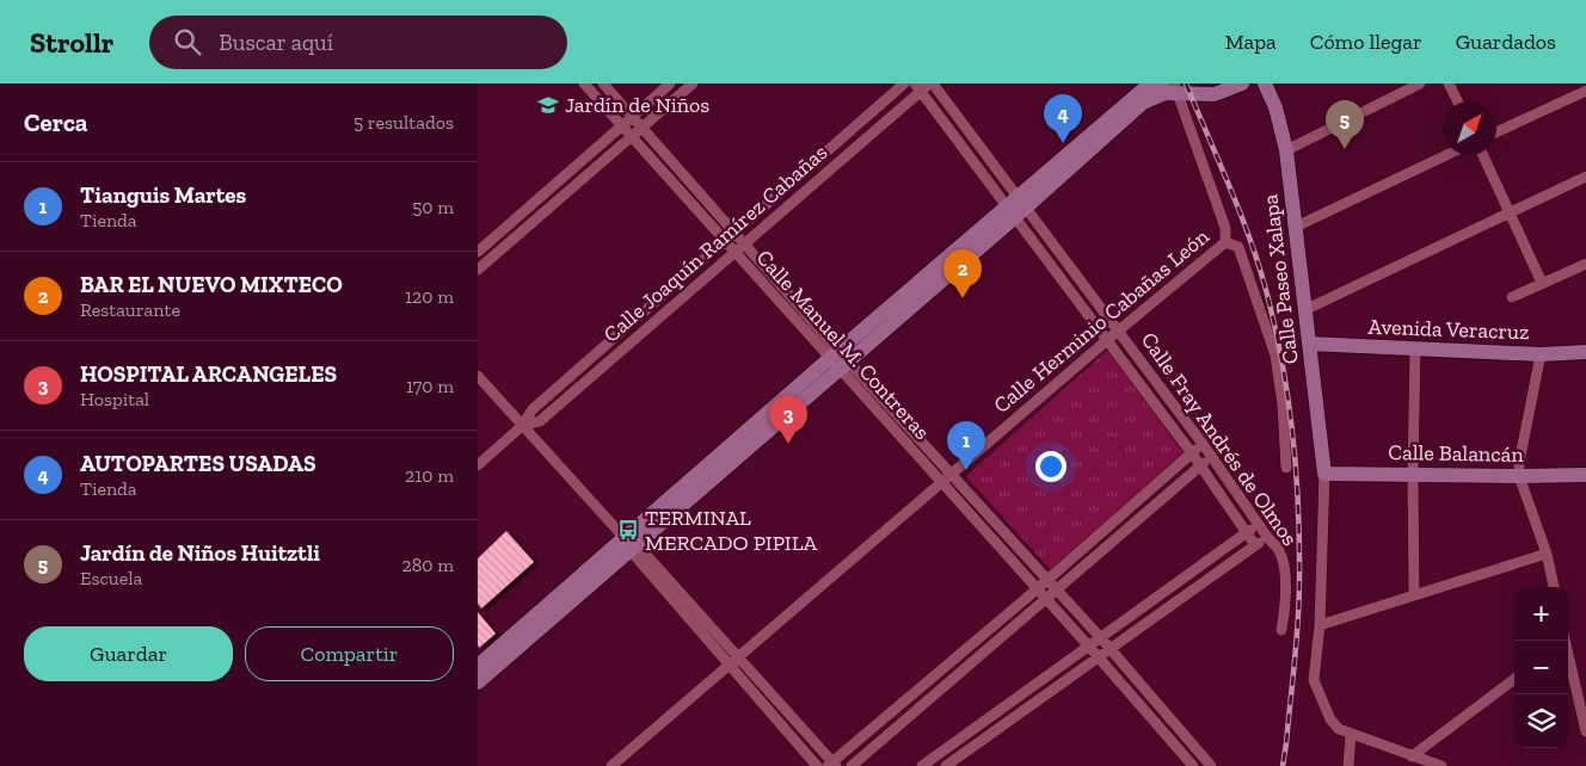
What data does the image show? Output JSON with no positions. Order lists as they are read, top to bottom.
{
  "streets": {
    "main road": ["Calle Paseo Xalapa", "Avenida Veracruz", "Calle Balancán"],
    "street": [
      "Calle Joaquín Ramírez Cabañas",
      "Calle Herminio Cabañas León",
      "Calle Manuel M. Contreras",
      "Calle Fray Andrés de Olmos"
    ]
  },
  "crossings": [
    ["Calle Joaquín Ramírez Cabañas", "Calle Manuel M. Contreras"],
    ["Calle Joaquín Ramírez Cabañas", "Calle Fray Andrés de Olmos"],
    ["Calle Paseo Xalapa", "Avenida Veracruz"],
    ["Calle Paseo Xalapa", "Calle Balancán"],
    ["Calle Herminio Cabañas León", "Calle Manuel M. Contreras"],
    ["Calle Herminio Cabañas León", "Calle Fray Andrés de Olmos"]
  ],
  "places": {
    "school or university": ["Jardín de Niños"],
    "bus stop": ["TERMINAL MERCADO PIPILA"]
  },
  "north": "top right",
  "page": {
    "header": "Strollr",
    "search": "Buscar aquí",
    "nav": ["Mapa", "Cómo llegar", "Guardados"],
    "heading": ["Cerca", "5 resultados"],
    "pins": [
      "4",
      "5",
      "2",
      "3",
      "1"
    ],
    "list": [
      {
        "mark": "1",
        "name": "Tianguis Martes",
        "note": "Tienda",
        "value": "50 m"
      },
      {
        "mark": "2",
        "name": "BAR EL NUEVO MIXTECO",
        "note": "Restaurante",
        "value": "120 m"
      },
      {
        "mark": "3",
        "name": "HOSPITAL ARCANGELES",
        "note": "Hospital",
        "value": "170 m"
      },
      {
        "mark": "4",
        "name": "AUTOPARTES USADAS",
        "note": "Tienda",
        "value": "210 m"
      },
      {
        "mark": "5",
        "name": "Jardín de Niños Huitztli",
        "note": "Escuela",
        "value": "280 m"
      }
    ],
    "map_buttons": ["+", "−"],
    "buttons": ["Guardar", "Compartir"]
  }
}
